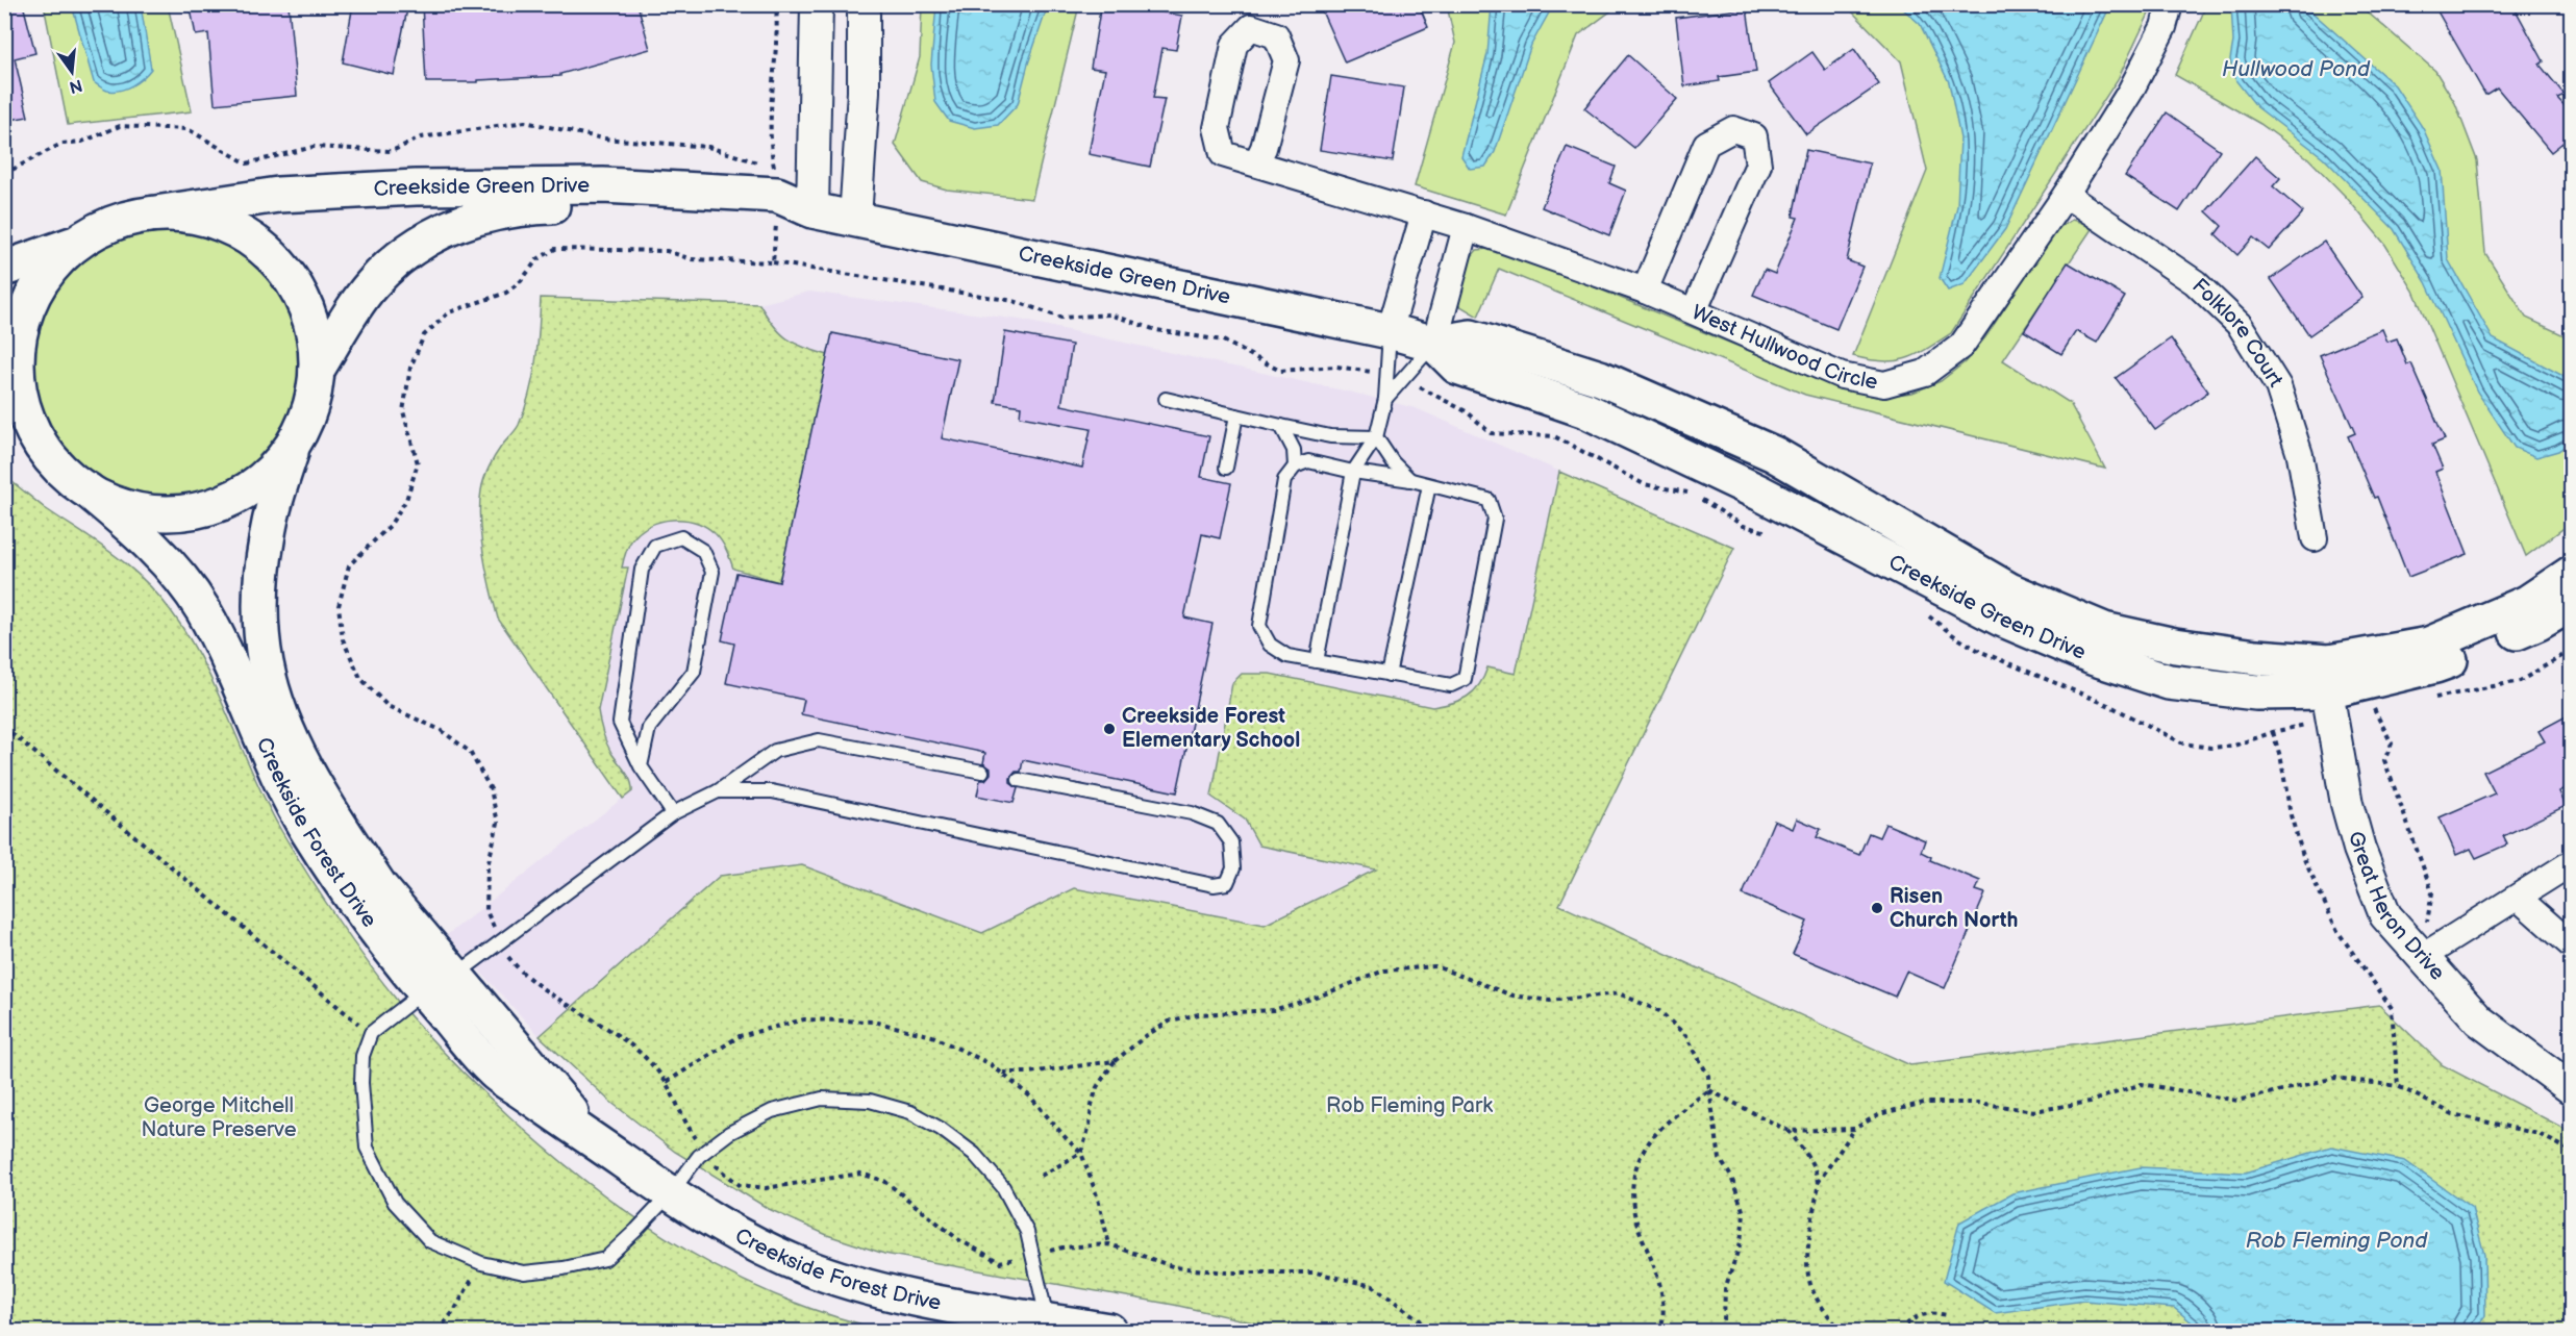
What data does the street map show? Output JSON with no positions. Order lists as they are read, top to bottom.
{
  "streets": {
    "main road": ["Creekside Green Drive", "Creekside Forest Drive"],
    "street": ["Folklore Court", "West Hullwood Circle", "Great Heron Drive"]
  },
  "crossings": [
    ["Creekside Green Drive", "Great Heron Drive"],
    ["Folklore Court", "West Hullwood Circle"]
  ],
  "water": ["Hullwood Pond", "Rob Fleming Pond"],
  "parks": ["George Mitchell Nature Preserve", "Rob Fleming Park"],
  "places": ["Creekside Forest Elementary School", "Risen Church North"],
  "north": "bottom"
}
